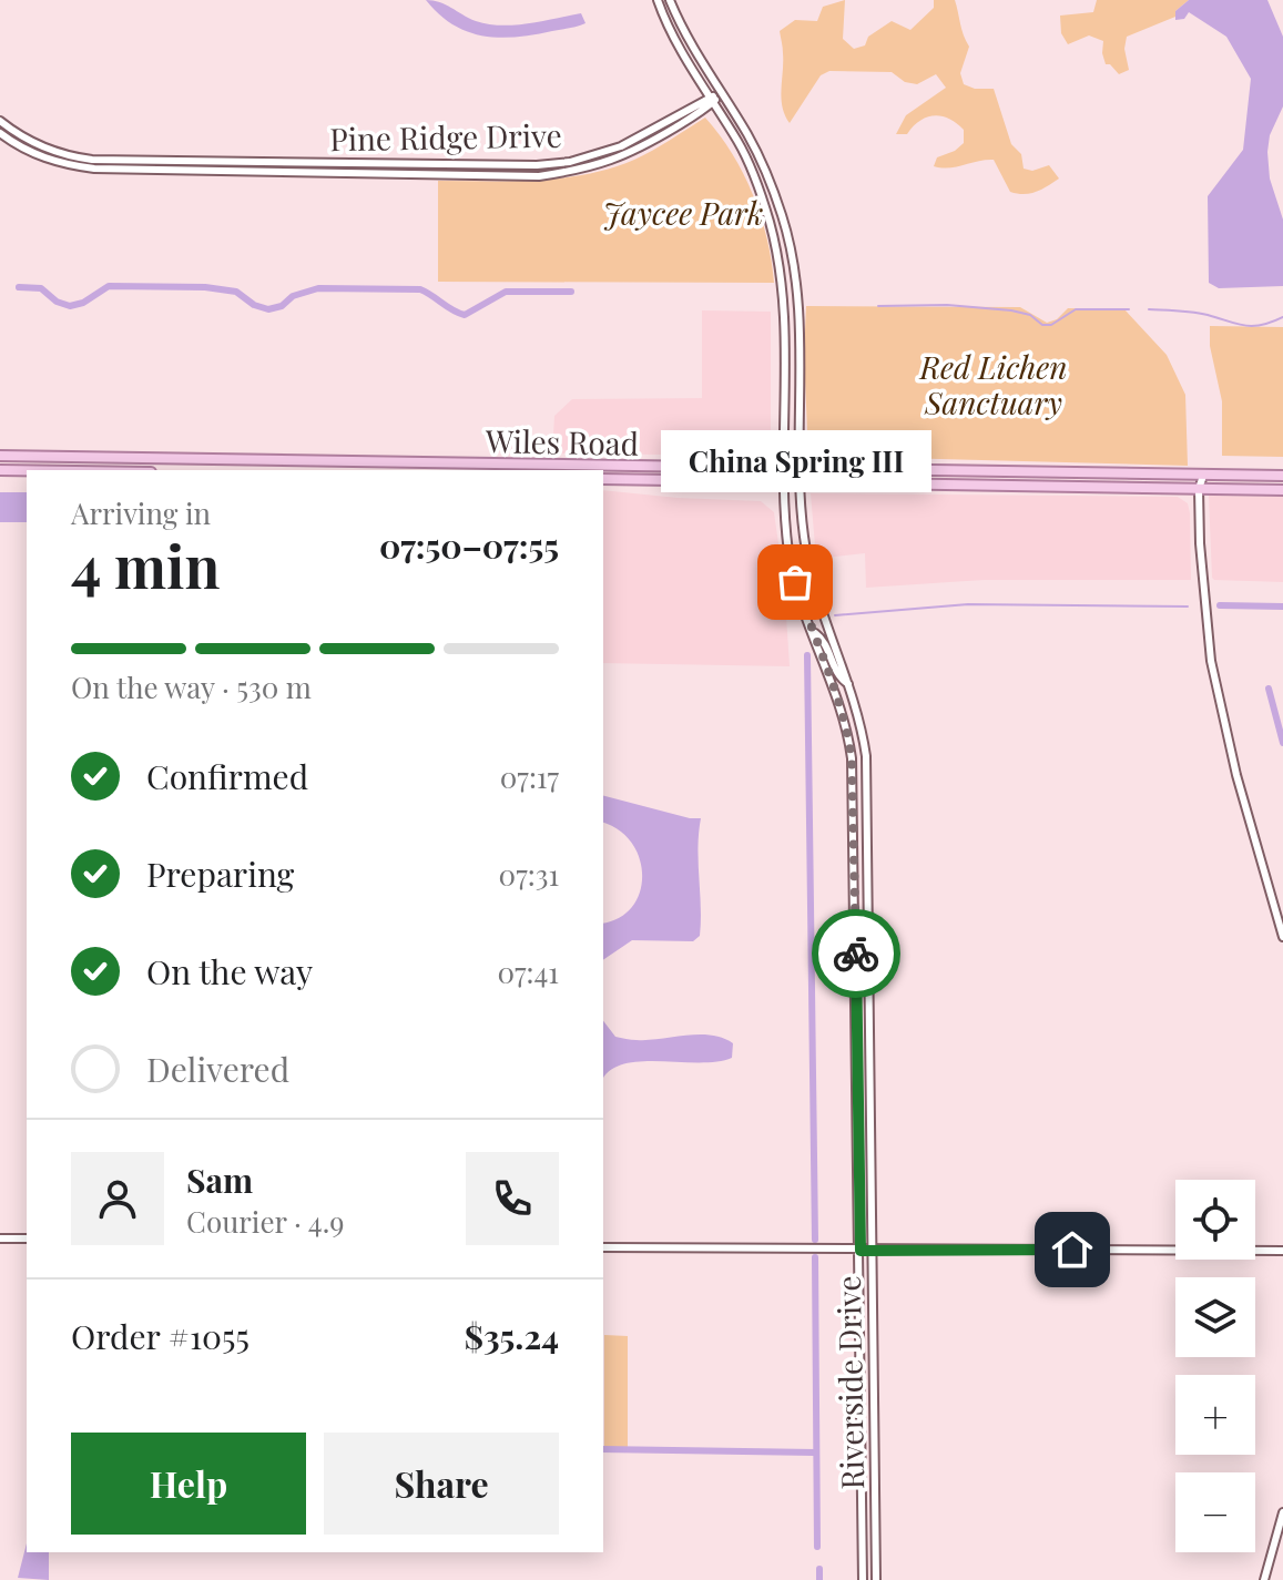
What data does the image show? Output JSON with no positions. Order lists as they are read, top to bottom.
{
  "streets": {
    "main road": ["Wiles Road"],
    "street": ["Pine Ridge Drive", "Riverside Drive"]
  },
  "crossings": [
    ["Pine Ridge Drive", "Riverside Drive"],
    ["Wiles Road", "Riverside Drive"]
  ],
  "parks": ["Jaycee Park", "Red Lichen Sanctuary"],
  "places": ["China Spring III"],
  "page": {
    "bubble": "China Spring III",
    "heading": ["4 min", "Arriving in", "07:50–07:55"],
    "panel": [
      "Sam",
      "Courier · 4.9",
      "Order #1055",
      "$35.24"
    ],
    "bar": "On the way · 530 m",
    "list": [
      ["Confirmed", "07:17"],
      ["Preparing", "07:31"],
      ["On the way", "07:41"],
      "Delivered"
    ],
    "map_buttons": ["+", "−"],
    "buttons": ["Help", "Share"]
  }
}
